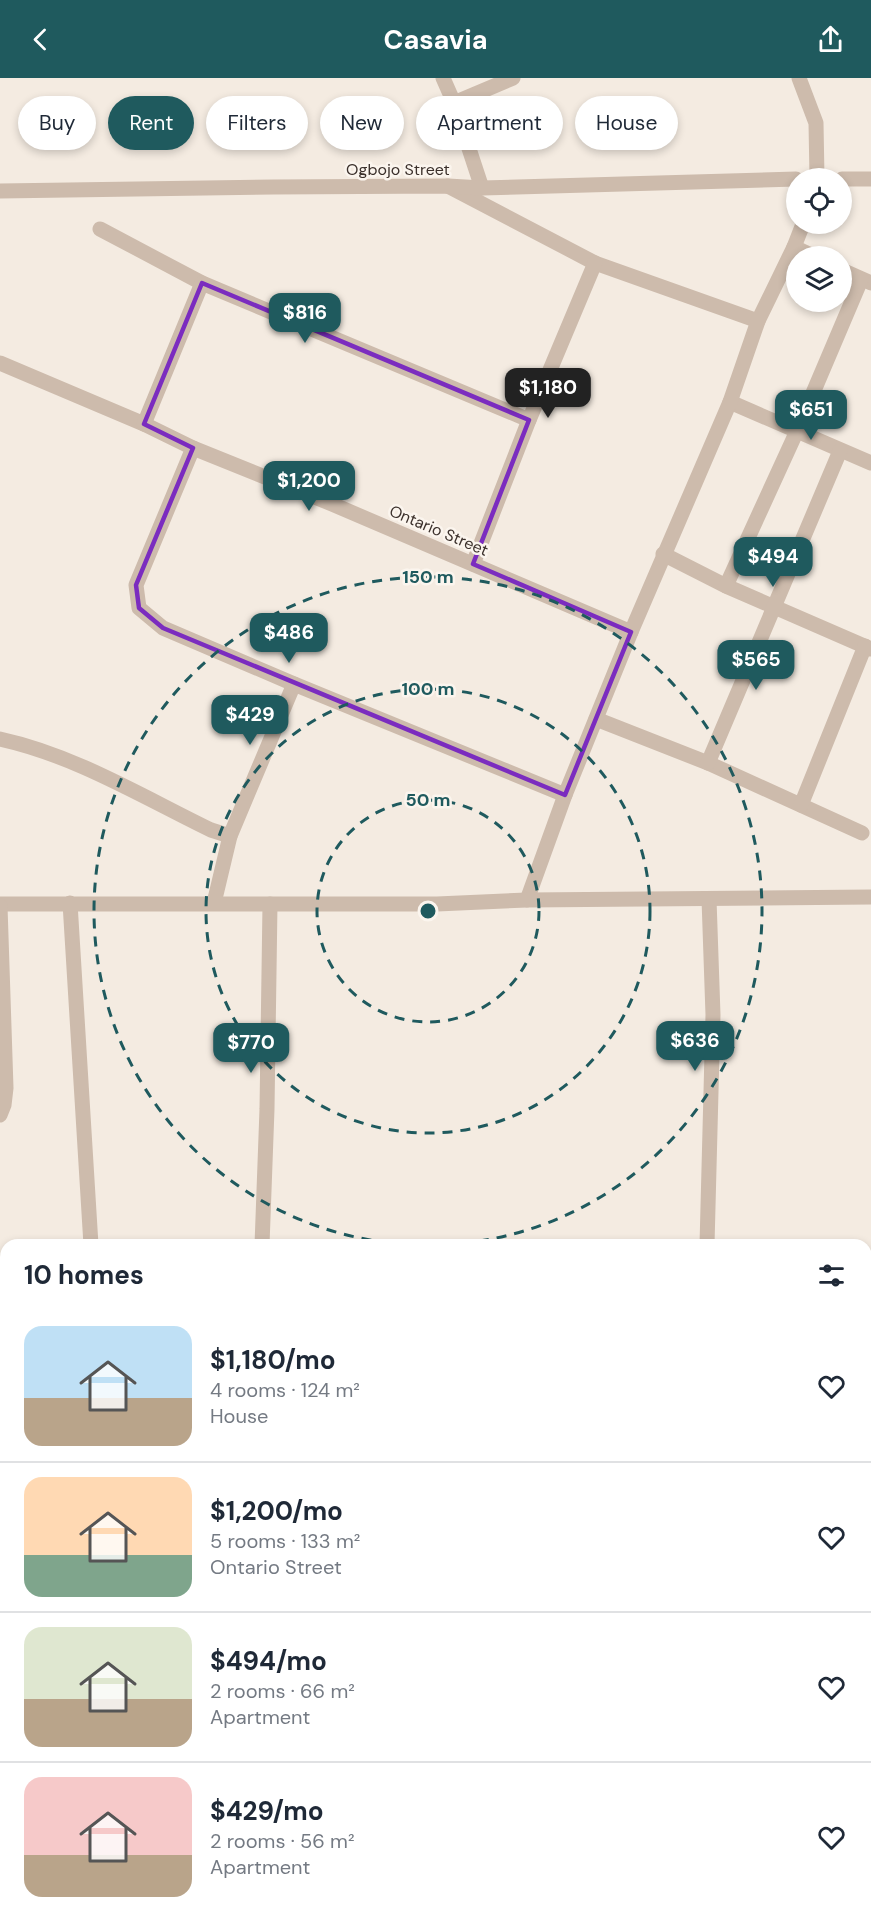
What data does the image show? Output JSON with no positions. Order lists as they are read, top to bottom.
{
  "streets": {
    "street": ["Ogbojo Street", "Ontario Street"]
  },
  "page": {
    "header": "Casavia",
    "chip": [
      "Buy",
      "Rent",
      "Filters",
      "New",
      "Apartment",
      "House"
    ],
    "price": [
      "$816",
      "$1,180",
      "$651",
      "$1,200",
      "$494",
      "$486",
      "$565",
      "$429",
      "$636",
      "$770"
    ],
    "heading": "10 homes",
    "list": [
      {
        "name": "$1,180/mo",
        "note": "4 rooms · 124 m² · House"
      },
      {
        "name": "$1,200/mo",
        "note": "5 rooms · 133 m² · Ontario Street"
      },
      {
        "name": "$494/mo",
        "note": "2 rooms · 66 m² · Apartment"
      },
      {
        "name": "$429/mo",
        "note": "2 rooms · 56 m² · Apartment"
      }
    ]
  },
  "rings": ["150 m", "100 m", "50 m"]
}
